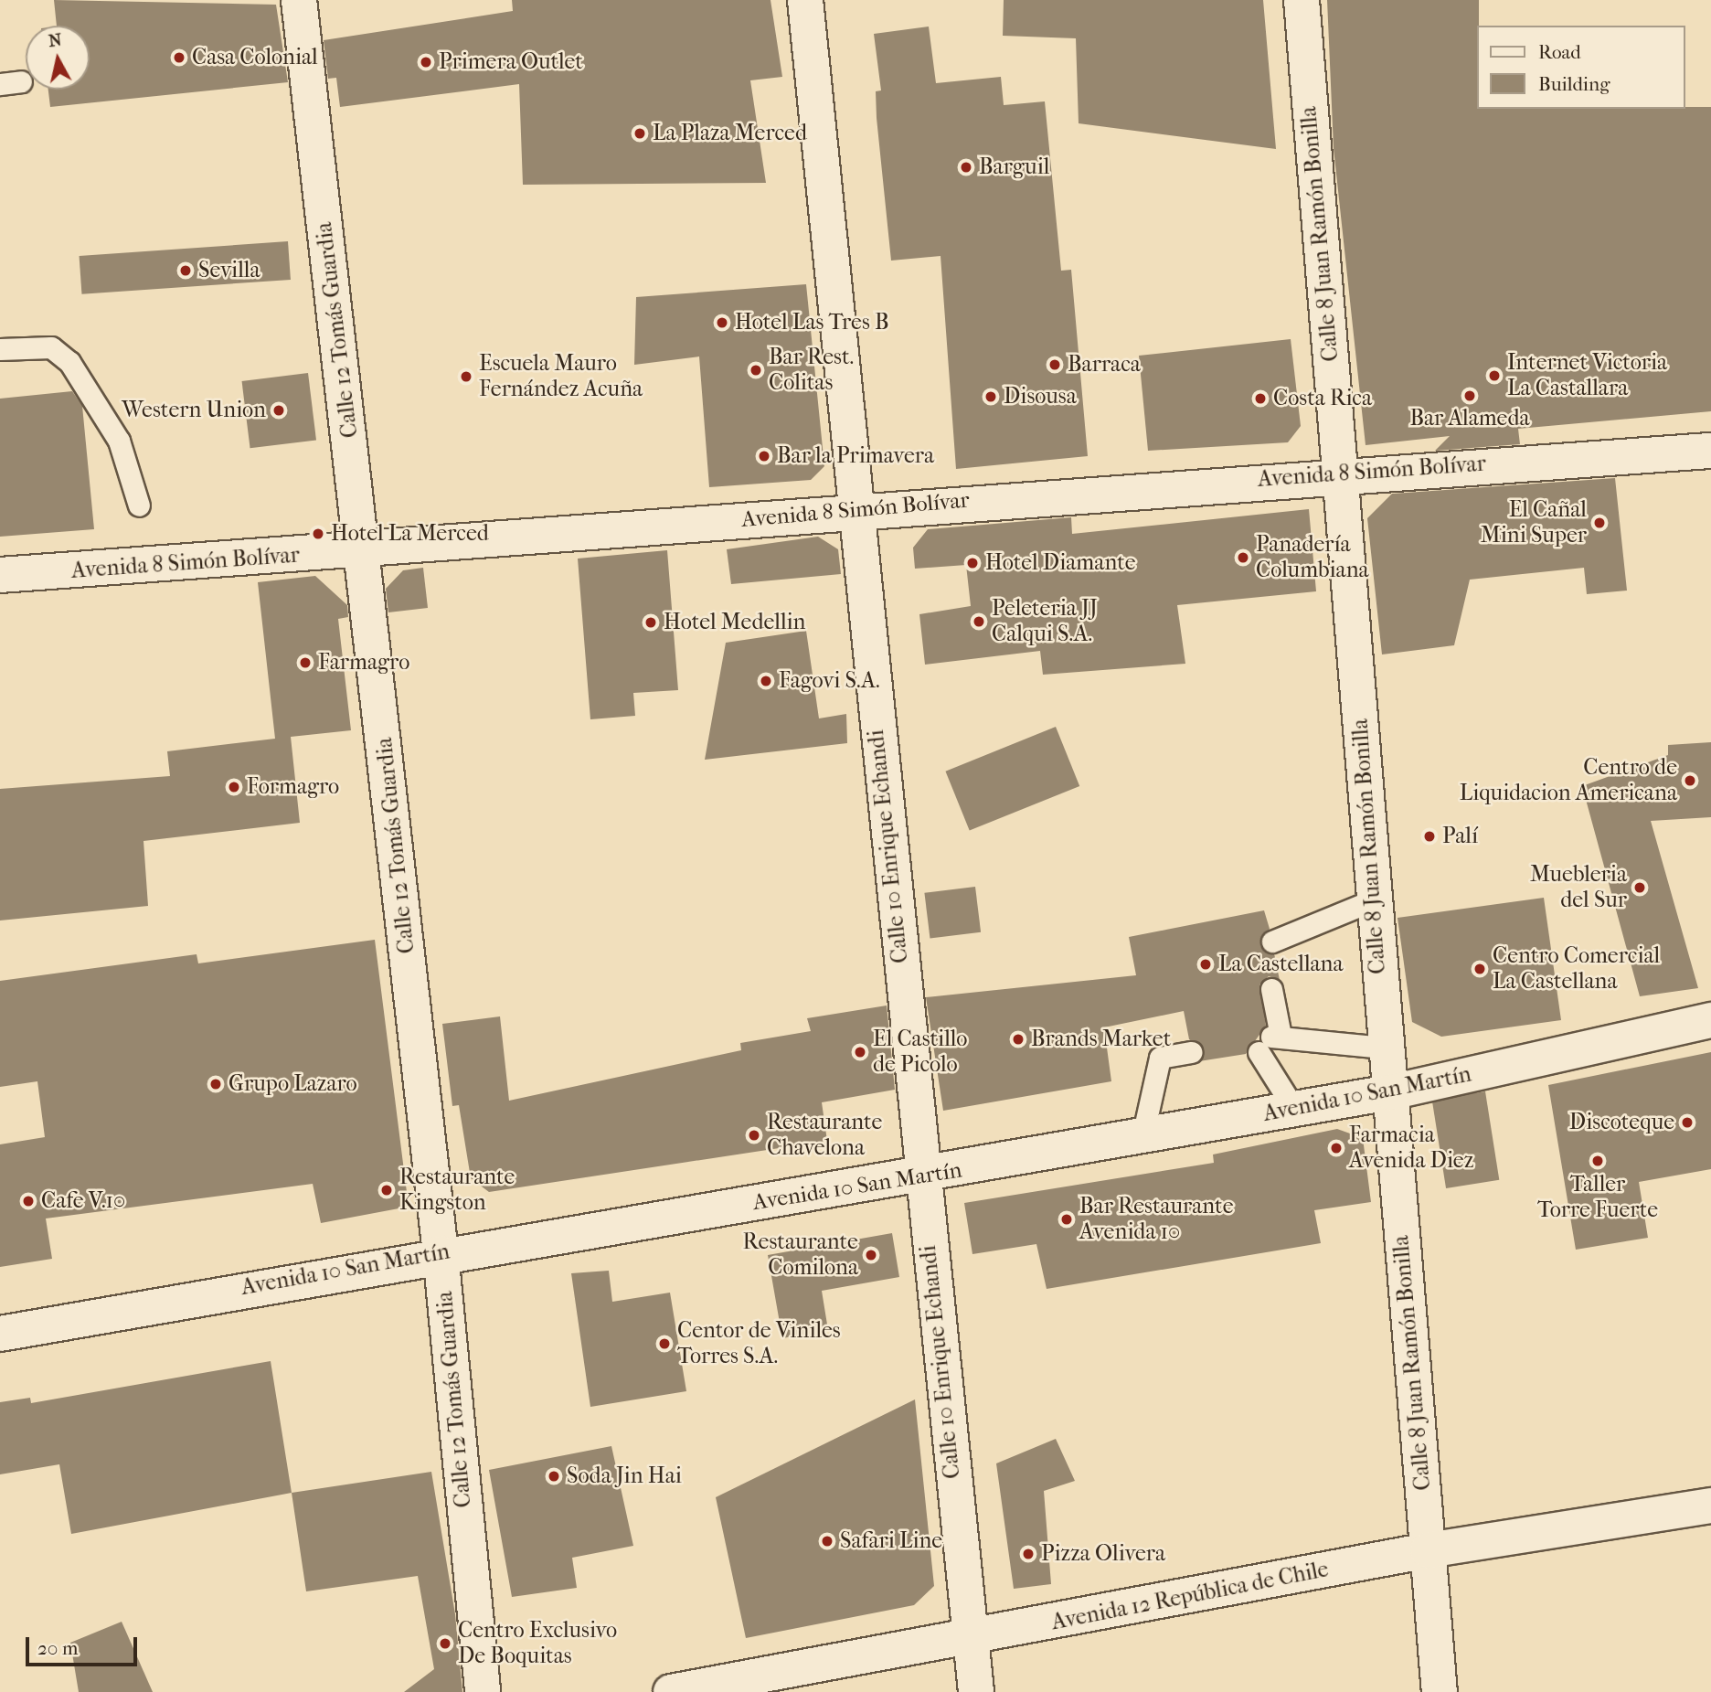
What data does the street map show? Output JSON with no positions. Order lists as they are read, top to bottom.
{
  "streets": {
    "street": [
      "Calle 8 Juan Ramón Bonilla",
      "Calle 12 Tomás Guardia",
      "Avenida 8 Simón Bolívar",
      "Calle 10 Enrique Echandi",
      "Avenida 10 San Martín",
      "Avenida 12 República de Chile"
    ]
  },
  "crossings": [
    ["Calle 8 Juan Ramón Bonilla", "Avenida 8 Simón Bolívar"],
    ["Calle 8 Juan Ramón Bonilla", "Avenida 10 San Martín"],
    ["Calle 8 Juan Ramón Bonilla", "Avenida 12 República de Chile"],
    ["Calle 12 Tomás Guardia", "Avenida 8 Simón Bolívar"],
    ["Calle 12 Tomás Guardia", "Avenida 10 San Martín"],
    ["Avenida 8 Simón Bolívar", "Calle 10 Enrique Echandi"],
    ["Calle 10 Enrique Echandi", "Avenida 10 San Martín"],
    ["Calle 10 Enrique Echandi", "Avenida 12 República de Chile"]
  ],
  "places": [
    "Casa Colonial",
    "Primera Outlet",
    "La Plaza Merced",
    "Barguil",
    "Sevilla",
    "Hotel Las Tres B",
    "Barraca",
    "Bar Rest. Colitas",
    "Internet Victoria La Castallara",
    "Escuela Mauro Fernández Acuña",
    "Bar Alameda",
    "Disousa",
    "Costa Rica",
    "Western Union",
    "Bar la Primavera",
    "El Cañal Mini Super",
    "Hotel La Merced",
    "Panadería Columbiana",
    "Hotel Diamante",
    "Peleteria JJ Calqui S.A.",
    "Hotel Medellin",
    "Farmagro",
    "Fagovi S.A.",
    "Centro de Liquidacion Americana",
    "Formagro",
    "Palí",
    "Muebleria del Sur",
    "La Castellana",
    "Centro Comercial La Castellana",
    "Brands Market",
    "El Castillo de Picolo",
    "Grupo Lazaro",
    "Discoteque",
    "Restaurante Chavelona",
    "Farmacia Avenida Diez",
    "Taller Torre Fuerte",
    "Restaurante Kingston",
    "Cafe V.10",
    "Bar Restaurante Avenida 10",
    "Restaurante Comilona",
    "Centor de Viniles Torres S.A.",
    "Soda Jin Hai",
    "Safari Line",
    "Pizza Olivera",
    "Centro Exclusivo De Boquitas"
  ],
  "legend": ["Road", "Building"],
  "scale_bar": "20 m",
  "north": "top"
}
